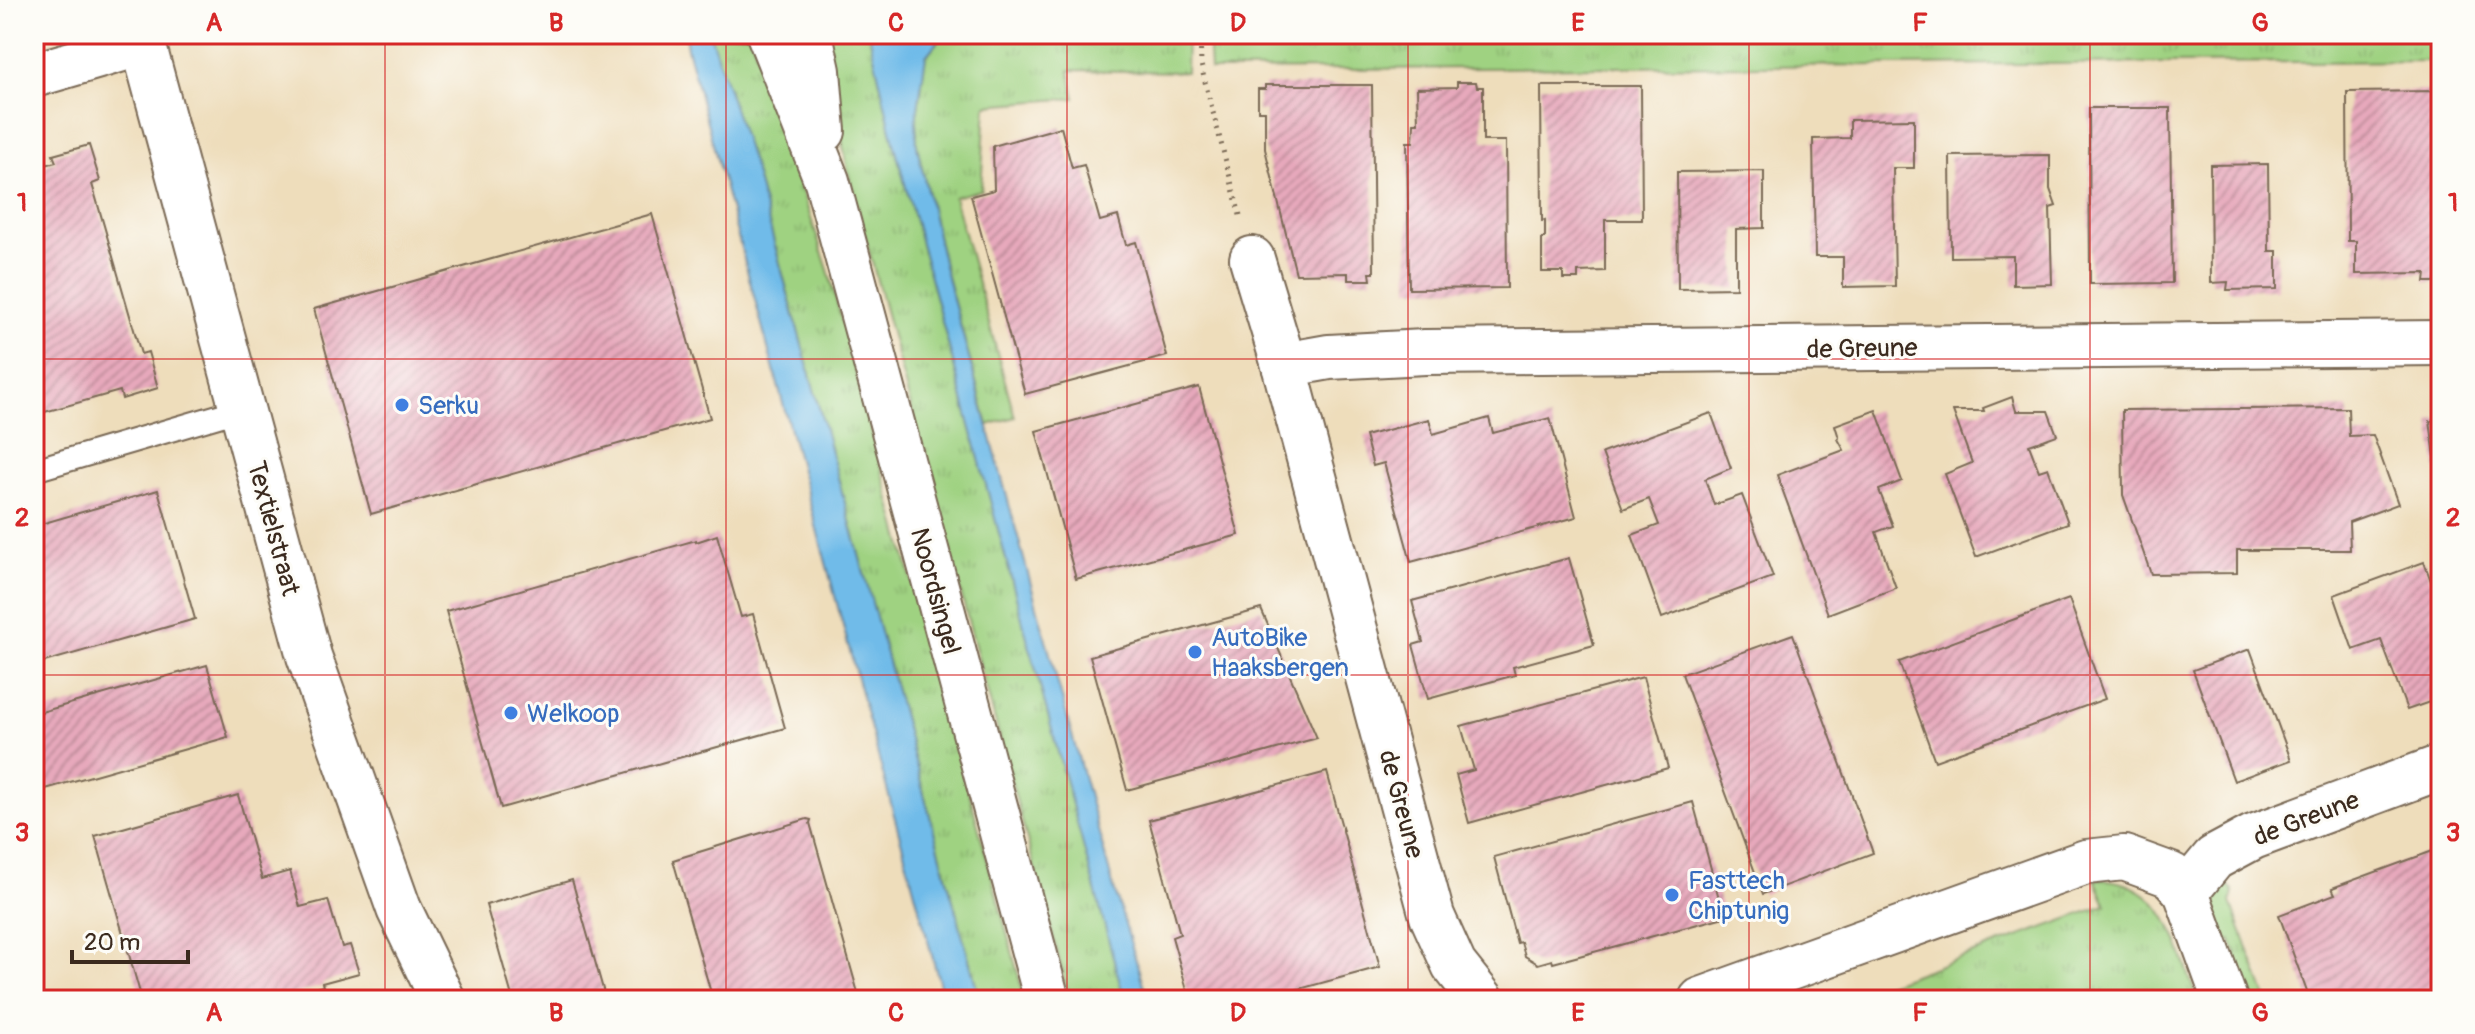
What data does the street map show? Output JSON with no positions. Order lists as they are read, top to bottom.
{
  "streets": {
    "street": ["de Greune", "Textielstraat", "Noordsingel"]
  },
  "places": [
    "Serku",
    "AutoBike Haaksbergen",
    "Welkoop",
    "Fasttech Chiptunig"
  ],
  "scale_bar": "20 m",
  "grid": {
    "columns": [
      "A",
      "B",
      "C",
      "D",
      "E",
      "F",
      "G"
    ],
    "rows": ["1", "2", "3"]
  }
}
